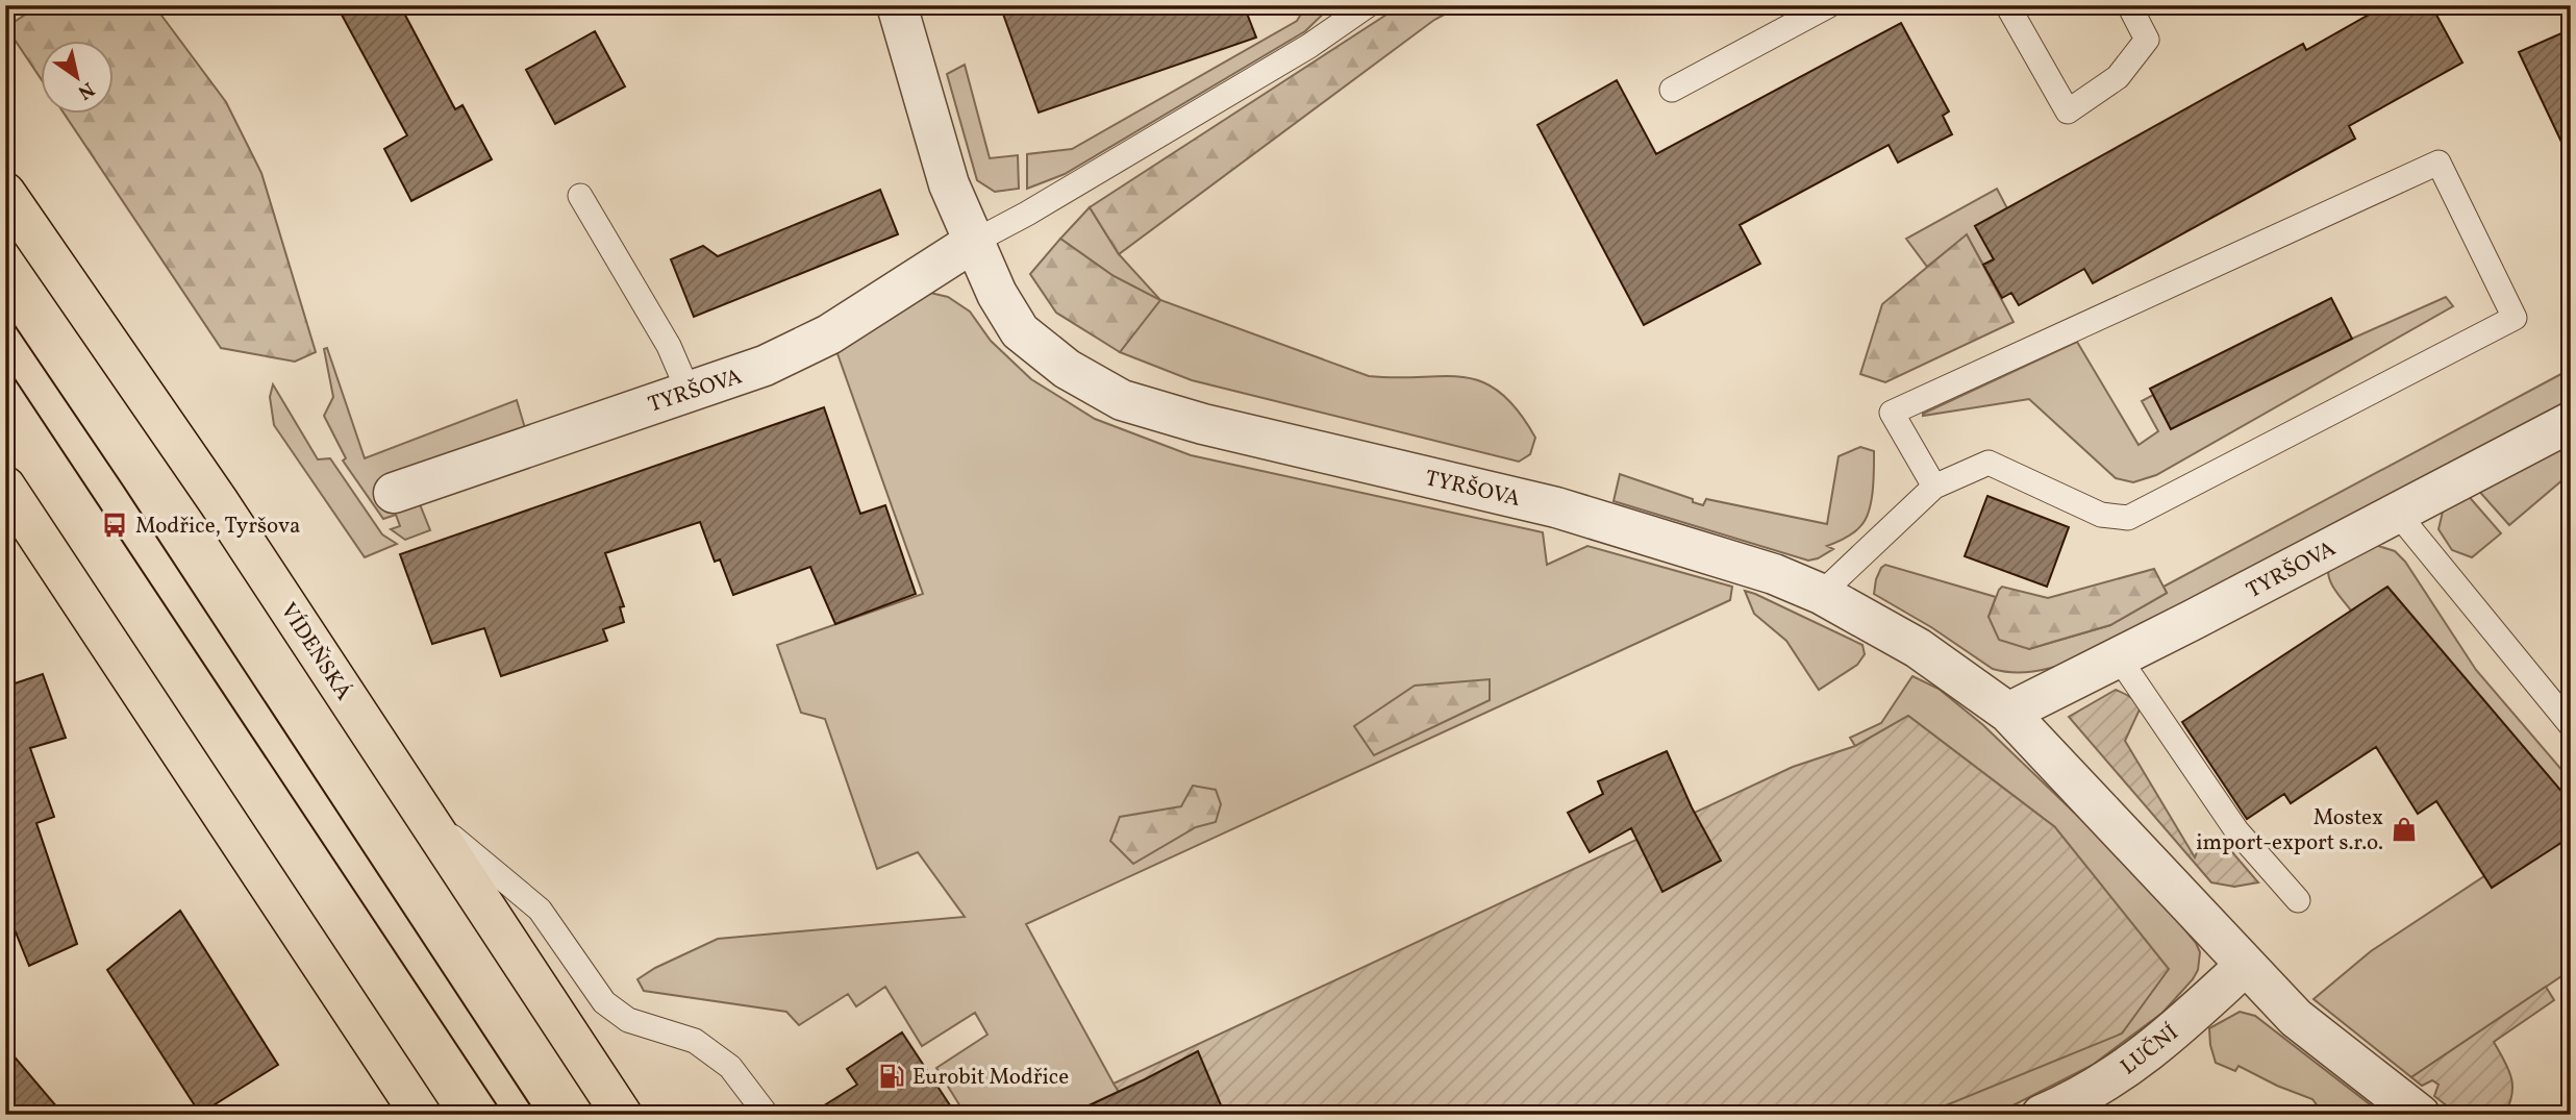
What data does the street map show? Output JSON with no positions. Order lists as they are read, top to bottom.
{
  "streets": {
    "highway": ["VÍDEŇSKÁ"],
    "street": ["TYRŠOVA", "LUČNÍ"]
  },
  "crossings": [
    ["TYRŠOVA", "LUČNÍ"]
  ],
  "places": {
    "bus stop": ["Modřice, Tyršova"],
    "shop": ["Mostex import-export s.r.o."],
    "fuel station": ["Eurobit Modřice"]
  },
  "north": "bottom right"
}
